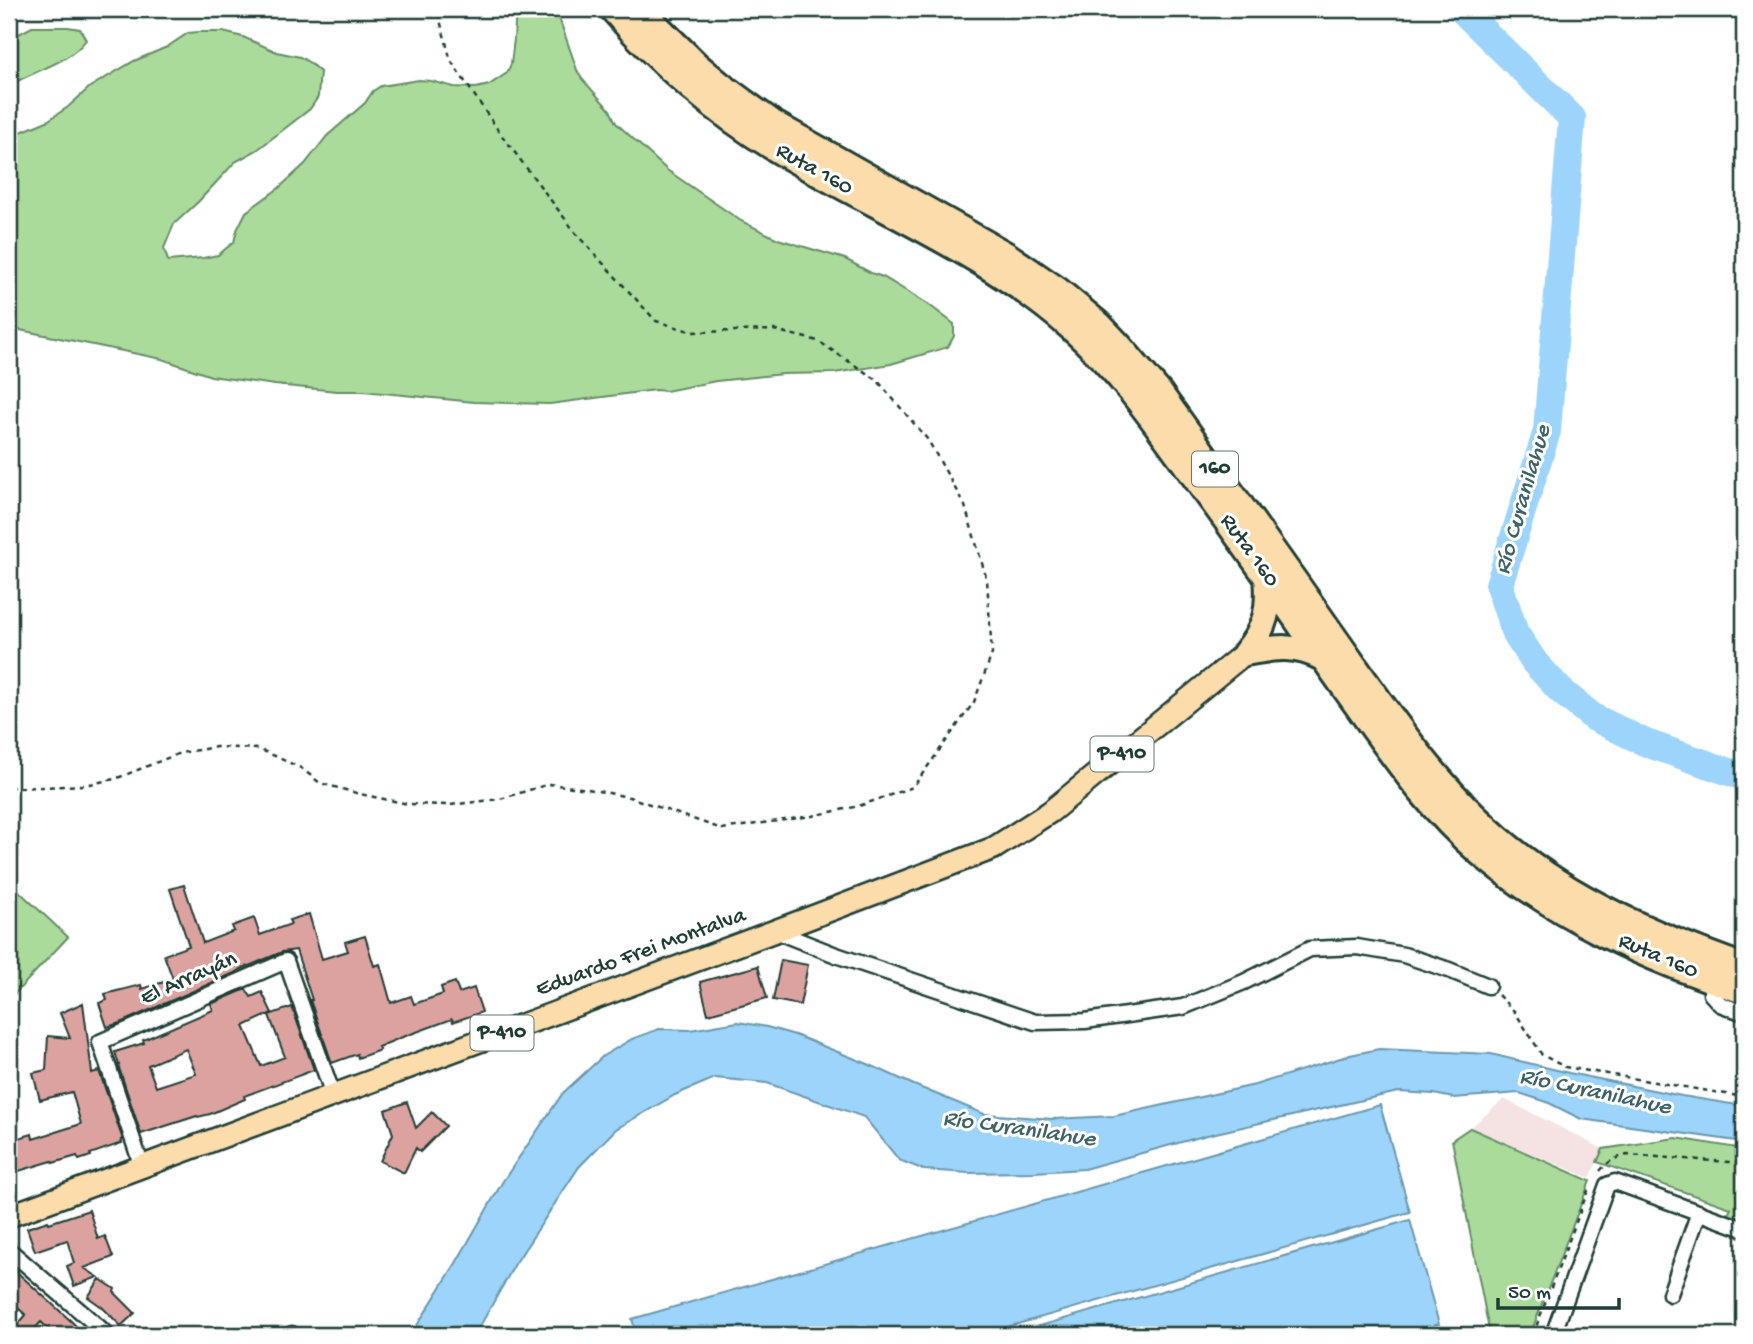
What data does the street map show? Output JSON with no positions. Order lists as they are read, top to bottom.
{
  "streets": {
    "highway": ["Ruta 160", "160"],
    "main road": ["P-410", "Eduardo Frei Montalva"],
    "street": ["El Arrayán"]
  },
  "crossings": [
    ["Eduardo Frei Montalva", "El Arrayán"]
  ],
  "water": ["Río Curanilahue"],
  "scale_bar": "50 m"
}
